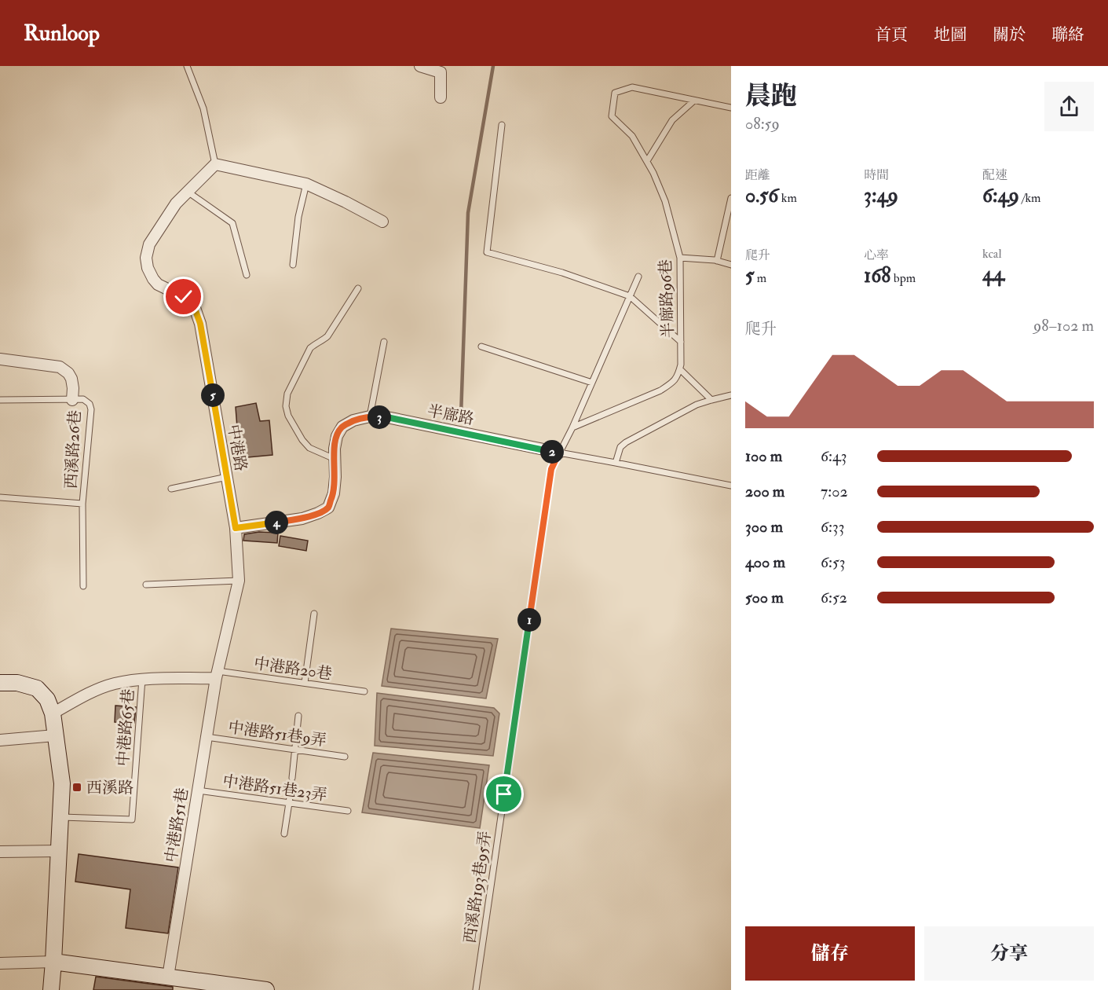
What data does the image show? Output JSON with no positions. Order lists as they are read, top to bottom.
{
  "streets": {
    "street": ["半廍路", "中港路", "中港路51巷"],
    "lane": [
      "半廍路96巷",
      "西溪路26巷",
      "中港路20巷",
      "中港路65巷",
      "中港路51巷9弄",
      "中港路51巷23弄",
      "西溪路193巷95弄"
    ]
  },
  "crossings": [
    ["半廍路96巷", "半廍路"],
    ["半廍路96巷", "西溪路193巷95弄"],
    ["半廍路", "中港路"],
    ["半廍路", "西溪路193巷95弄"],
    ["中港路", "中港路20巷"],
    ["中港路", "中港路51巷"],
    ["中港路20巷", "中港路51巷"],
    ["中港路51巷9弄", "中港路51巷"],
    ["中港路51巷23弄", "中港路51巷"]
  ],
  "places": {
    "transit": ["西溪路"]
  },
  "page": {
    "header": "Runloop",
    "nav": [
      "首頁",
      "地圖",
      "關於",
      "聯絡"
    ],
    "heading": ["晨跑", "08:59"],
    "stats": [
      ["距離", "0.56 km"],
      ["時間", "3:49"],
      ["配速", "6:49 /km"],
      ["爬升", "5 m"],
      ["心率", "168 bpm"],
      ["kcal", "44"]
    ],
    "chart": ["爬升", "98–102 m"],
    "pins": [
      "5",
      "3",
      "2",
      "4",
      "1"
    ],
    "list": [
      {
        "name": "100 m",
        "note": "6:43"
      },
      {
        "name": "200 m",
        "note": "7:02"
      },
      {
        "name": "300 m",
        "note": "6:33"
      },
      {
        "name": "400 m",
        "note": "6:53"
      },
      {
        "name": "500 m",
        "note": "6:52"
      }
    ],
    "buttons": ["儲存", "分享"]
  }
}
